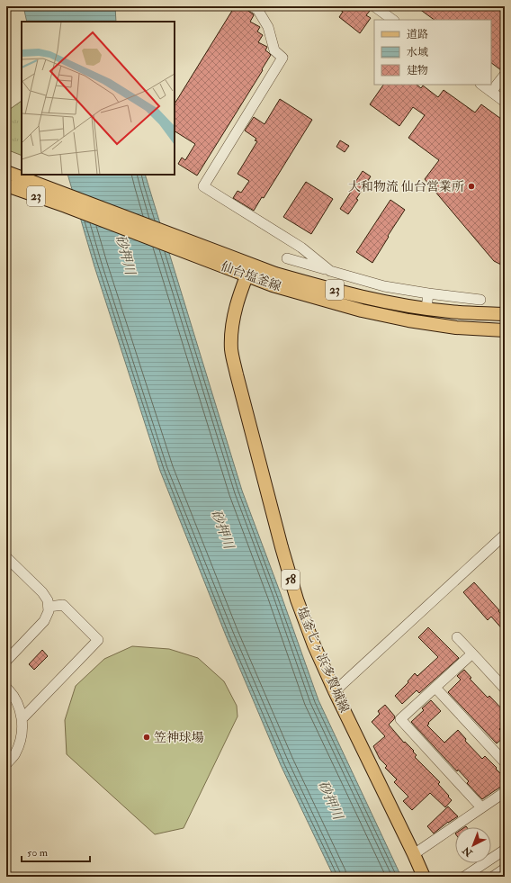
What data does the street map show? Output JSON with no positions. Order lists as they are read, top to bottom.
{
  "streets": {
    "main road": [
      "23",
      "仙台塩釜線",
      "58",
      "塩釜七ヶ浜多賀城線"
    ]
  },
  "crossings": [
    ["仙台塩釜線", "塩釜七ヶ浜多賀城線"]
  ],
  "water": ["砂押川"],
  "places": ["大和物流 仙台営業所", "笠神球場"],
  "legend": ["道路", "水域", "建物"],
  "scale_bar": "50 m",
  "north": "bottom left"
}
